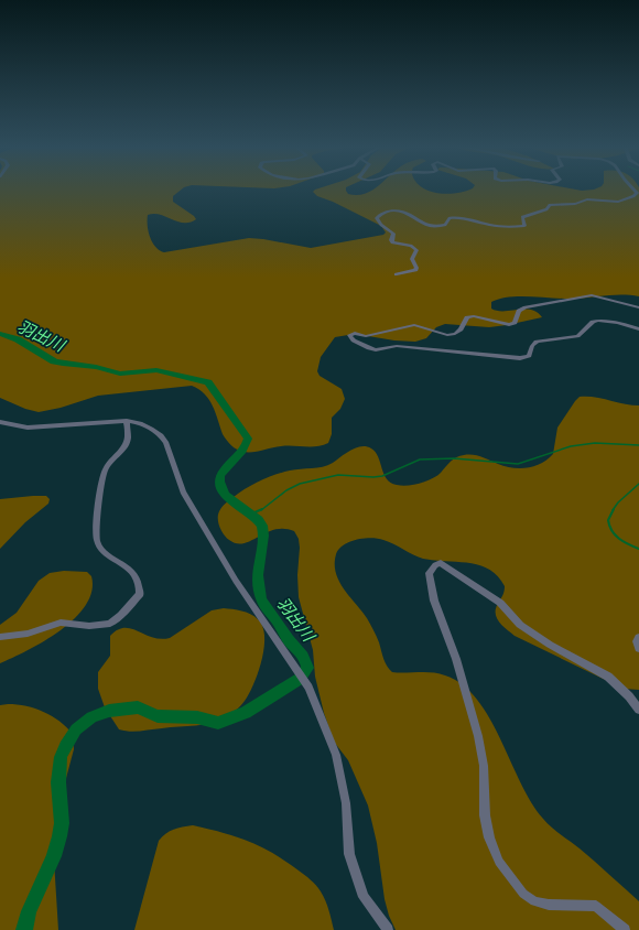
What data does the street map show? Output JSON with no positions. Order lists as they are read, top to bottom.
{
  "water": ["羽出川"]
}
